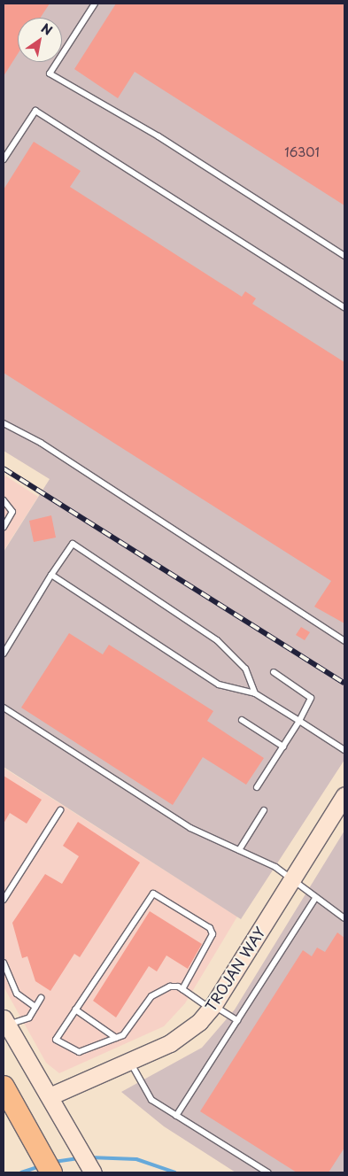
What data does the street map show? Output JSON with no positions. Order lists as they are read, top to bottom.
{
  "streets": {
    "street": ["TROJAN WAY"]
  },
  "house_numbers": ["16301"],
  "north": "top right"
}
